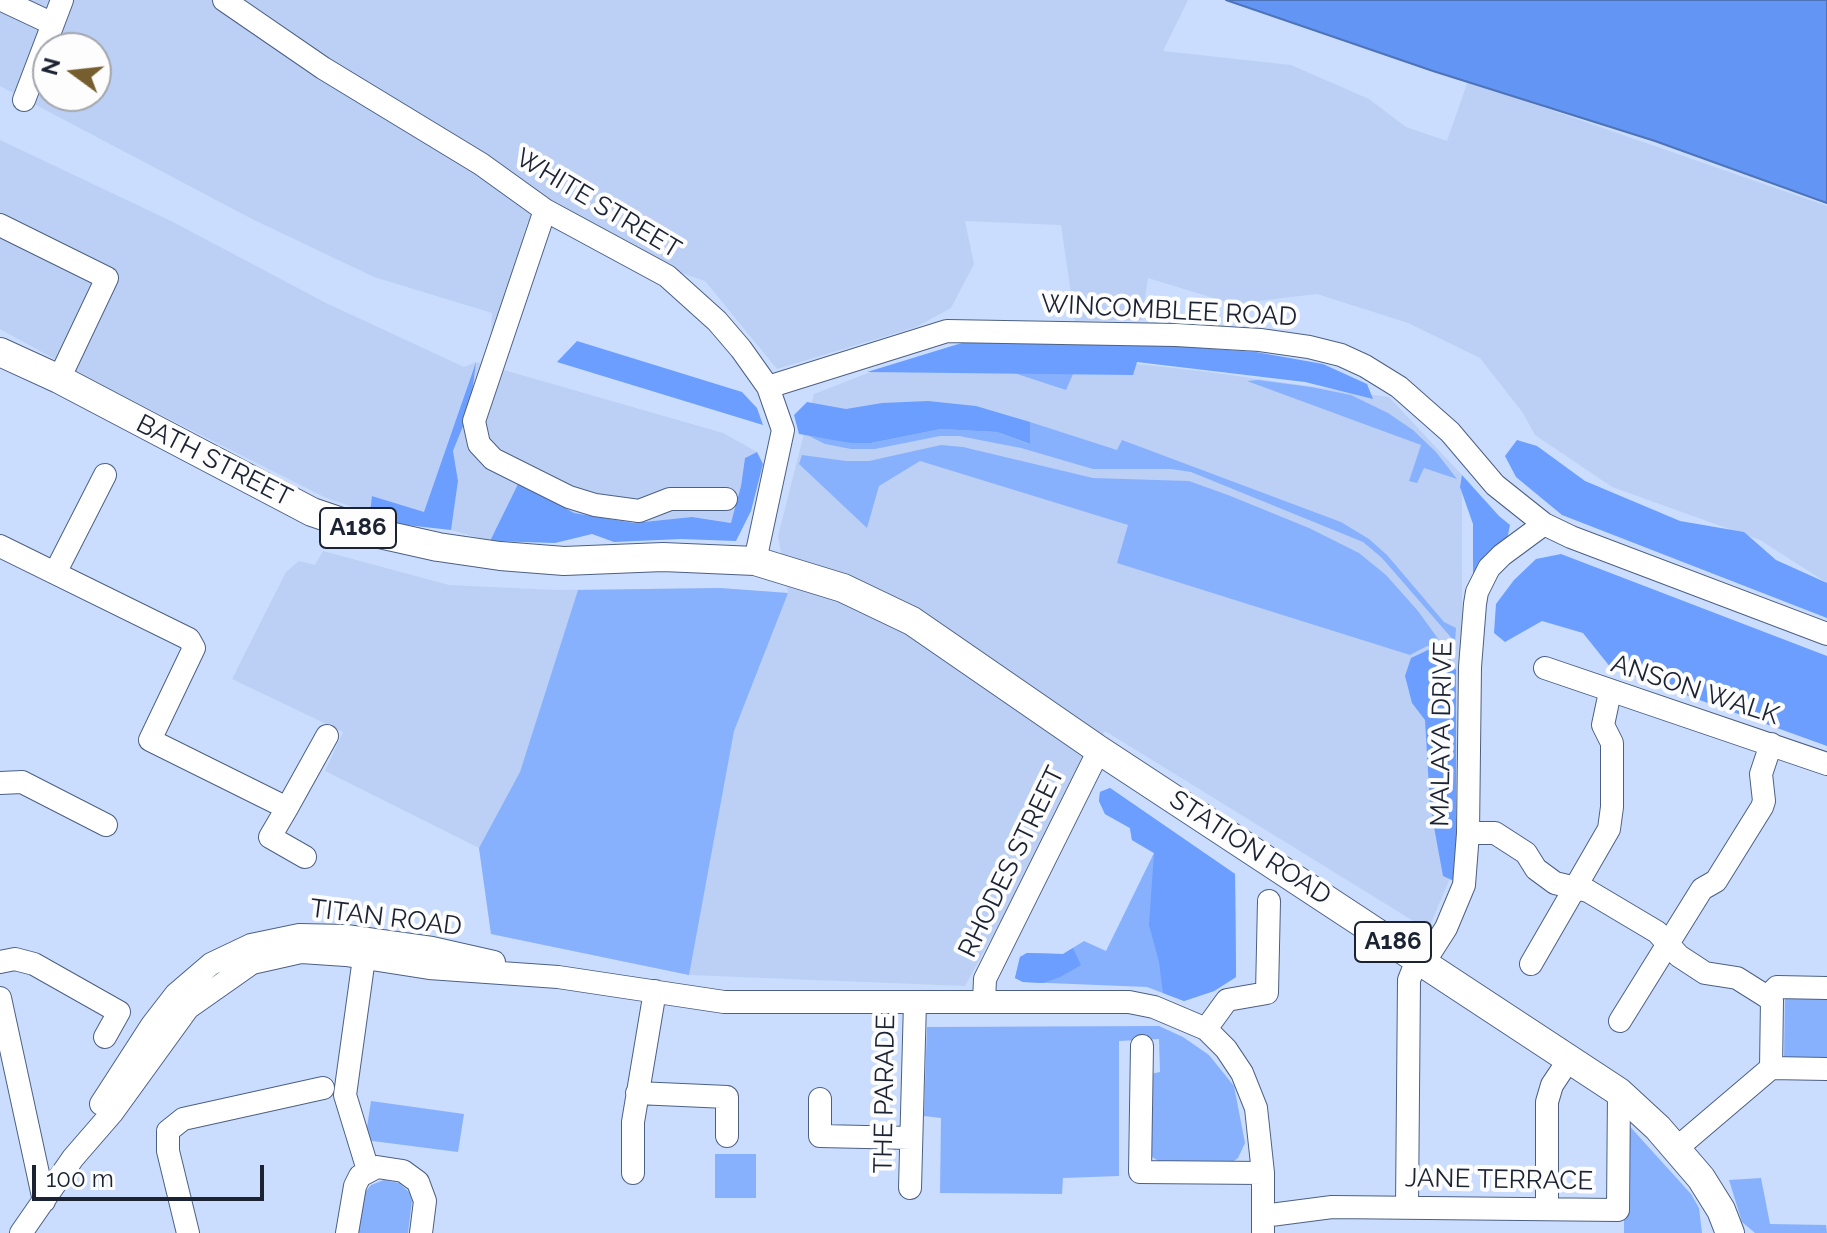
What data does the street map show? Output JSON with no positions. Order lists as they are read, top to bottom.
{
  "streets": {
    "main road": ["BATH STREET", "A186", "STATION ROAD"],
    "street": [
      "WHITE STREET",
      "WINCOMBLEE ROAD",
      "ANSON WALK",
      "MALAYA DRIVE",
      "RHODES STREET",
      "TITAN ROAD",
      "THE PARADE",
      "JANE TERRACE"
    ]
  },
  "crossings": [
    ["WHITE STREET", "WINCOMBLEE ROAD"],
    ["WHITE STREET", "BATH STREET"],
    ["WHITE STREET", "STATION ROAD"],
    ["WINCOMBLEE ROAD", "MALAYA DRIVE"],
    ["BATH STREET", "STATION ROAD"],
    ["MALAYA DRIVE", "STATION ROAD"],
    ["MALAYA DRIVE", "JANE TERRACE"],
    ["STATION ROAD", "RHODES STREET"],
    ["STATION ROAD", "JANE TERRACE"],
    ["RHODES STREET", "TITAN ROAD"],
    ["TITAN ROAD", "THE PARADE"]
  ],
  "scale_bar": "100 m",
  "north": "left"
}
